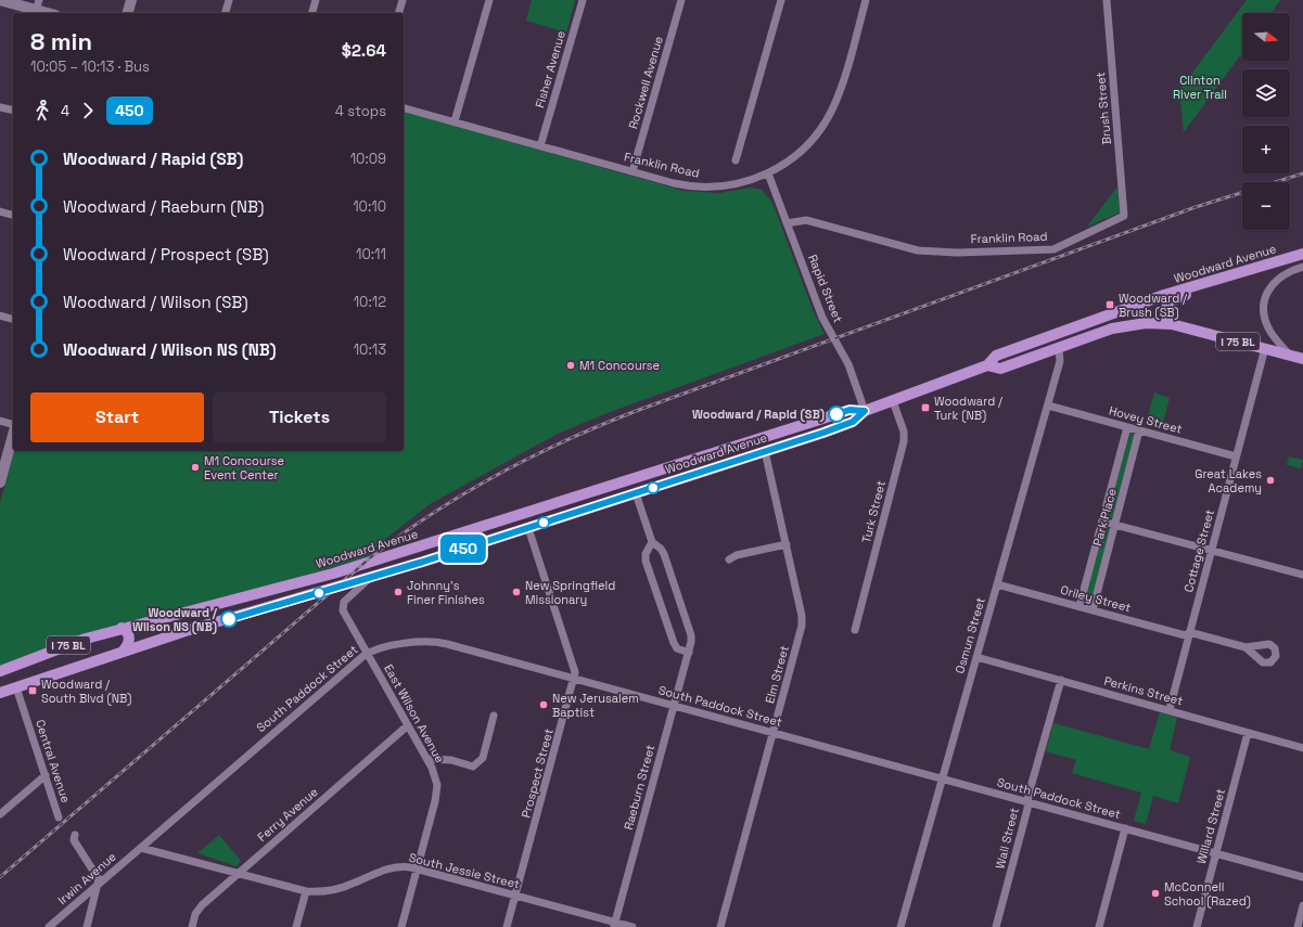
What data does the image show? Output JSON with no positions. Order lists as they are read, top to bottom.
{
  "streets": {
    "main road": ["Woodward Avenue", "I 75 BL"],
    "street": [
      "Fisher Avenue",
      "Rockwell Avenue",
      "Brush Street",
      "Franklin Road",
      "Rapid Street",
      "Hovey Street",
      "Turk Street",
      "Park Place",
      "Cottage Street",
      "Oriley Street",
      "Osmun Street",
      "Elm Street",
      "South Paddock Street",
      "Perkins Street",
      "East Wilson Avenue",
      "Central Avenue",
      "Prospect Street",
      "Raeburn Street",
      "Ferry Avenue",
      "Willard Street",
      "Wall Street",
      "South Jessie Street",
      "Irwin Avenue"
    ]
  },
  "crossings": [
    ["Fisher Avenue", "Franklin Road"],
    ["Rockwell Avenue", "Franklin Road"],
    ["Brush Street", "Franklin Road"],
    ["Franklin Road", "Rapid Street"],
    ["Woodward Avenue", "Rapid Street"],
    ["Woodward Avenue", "Turk Street"],
    ["Woodward Avenue", "Cottage Street"],
    ["Woodward Avenue", "Osmun Street"],
    ["Woodward Avenue", "Elm Street"],
    ["Woodward Avenue", "East Wilson Avenue"],
    ["Woodward Avenue", "Central Avenue"],
    ["Woodward Avenue", "Prospect Street"],
    ["Woodward Avenue", "Raeburn Street"],
    ["Hovey Street", "Park Place"],
    ["Hovey Street", "Cottage Street"],
    ["Hovey Street", "Osmun Street"],
    ["Park Place", "Oriley Street"],
    ["Cottage Street", "Oriley Street"],
    ["Cottage Street", "Perkins Street"],
    ["Oriley Street", "Osmun Street"],
    ["Osmun Street", "South Paddock Street"],
    ["Osmun Street", "Perkins Street"],
    ["Elm Street", "South Paddock Street"],
    ["South Paddock Street", "East Wilson Avenue"],
    ["South Paddock Street", "Prospect Street"],
    ["South Paddock Street", "Raeburn Street"],
    ["South Paddock Street", "Willard Street"],
    ["South Paddock Street", "Wall Street"],
    ["South Paddock Street", "South Jessie Street"],
    ["South Paddock Street", "Irwin Avenue"],
    ["Perkins Street", "Willard Street"],
    ["Perkins Street", "Wall Street"],
    ["East Wilson Avenue", "Ferry Avenue"],
    ["East Wilson Avenue", "South Jessie Street"],
    ["Prospect Street", "South Jessie Street"],
    ["Raeburn Street", "South Jessie Street"],
    ["Ferry Avenue", "South Jessie Street"],
    ["South Jessie Street", "Irwin Avenue"]
  ],
  "parks": ["Clinton River Trail"],
  "places": {
    "transit": ["Woodward / Brush (SB)", "Woodward / Turk (NB)", "Woodward / South Blvd (NB)"],
    "other": [
      "M1 Concourse",
      "Woodward / Rapid (SB)",
      "M1 Concourse Event Center",
      "Great Lakes Academy",
      "Johnny's Finer Finishes",
      "New Springfield Missionary",
      "Woodward / Wilson NS (NB)",
      "New Jerusalem Baptist",
      "McConnell School (Razed)"
    ]
  },
  "lines": ["bus line 450"],
  "north": "right",
  "page": {
    "on_map": "450",
    "map_buttons": ["+", "−"],
    "heading": ["8 min", "10:05 – 10:13 · Bus", "$2.64"],
    "legs": ["4", "450", "4 stops"],
    "list": [
      {
        "name": "Woodward / Rapid (SB)",
        "value": "10:09"
      },
      {
        "name": "Woodward / Raeburn (NB)",
        "value": "10:10"
      },
      {
        "name": "Woodward / Prospect (SB)",
        "value": "10:11"
      },
      {
        "name": "Woodward / Wilson (SB)",
        "value": "10:12"
      },
      {
        "name": "Woodward / Wilson NS (NB)",
        "value": "10:13"
      }
    ],
    "buttons": ["Start", "Tickets"]
  }
}
